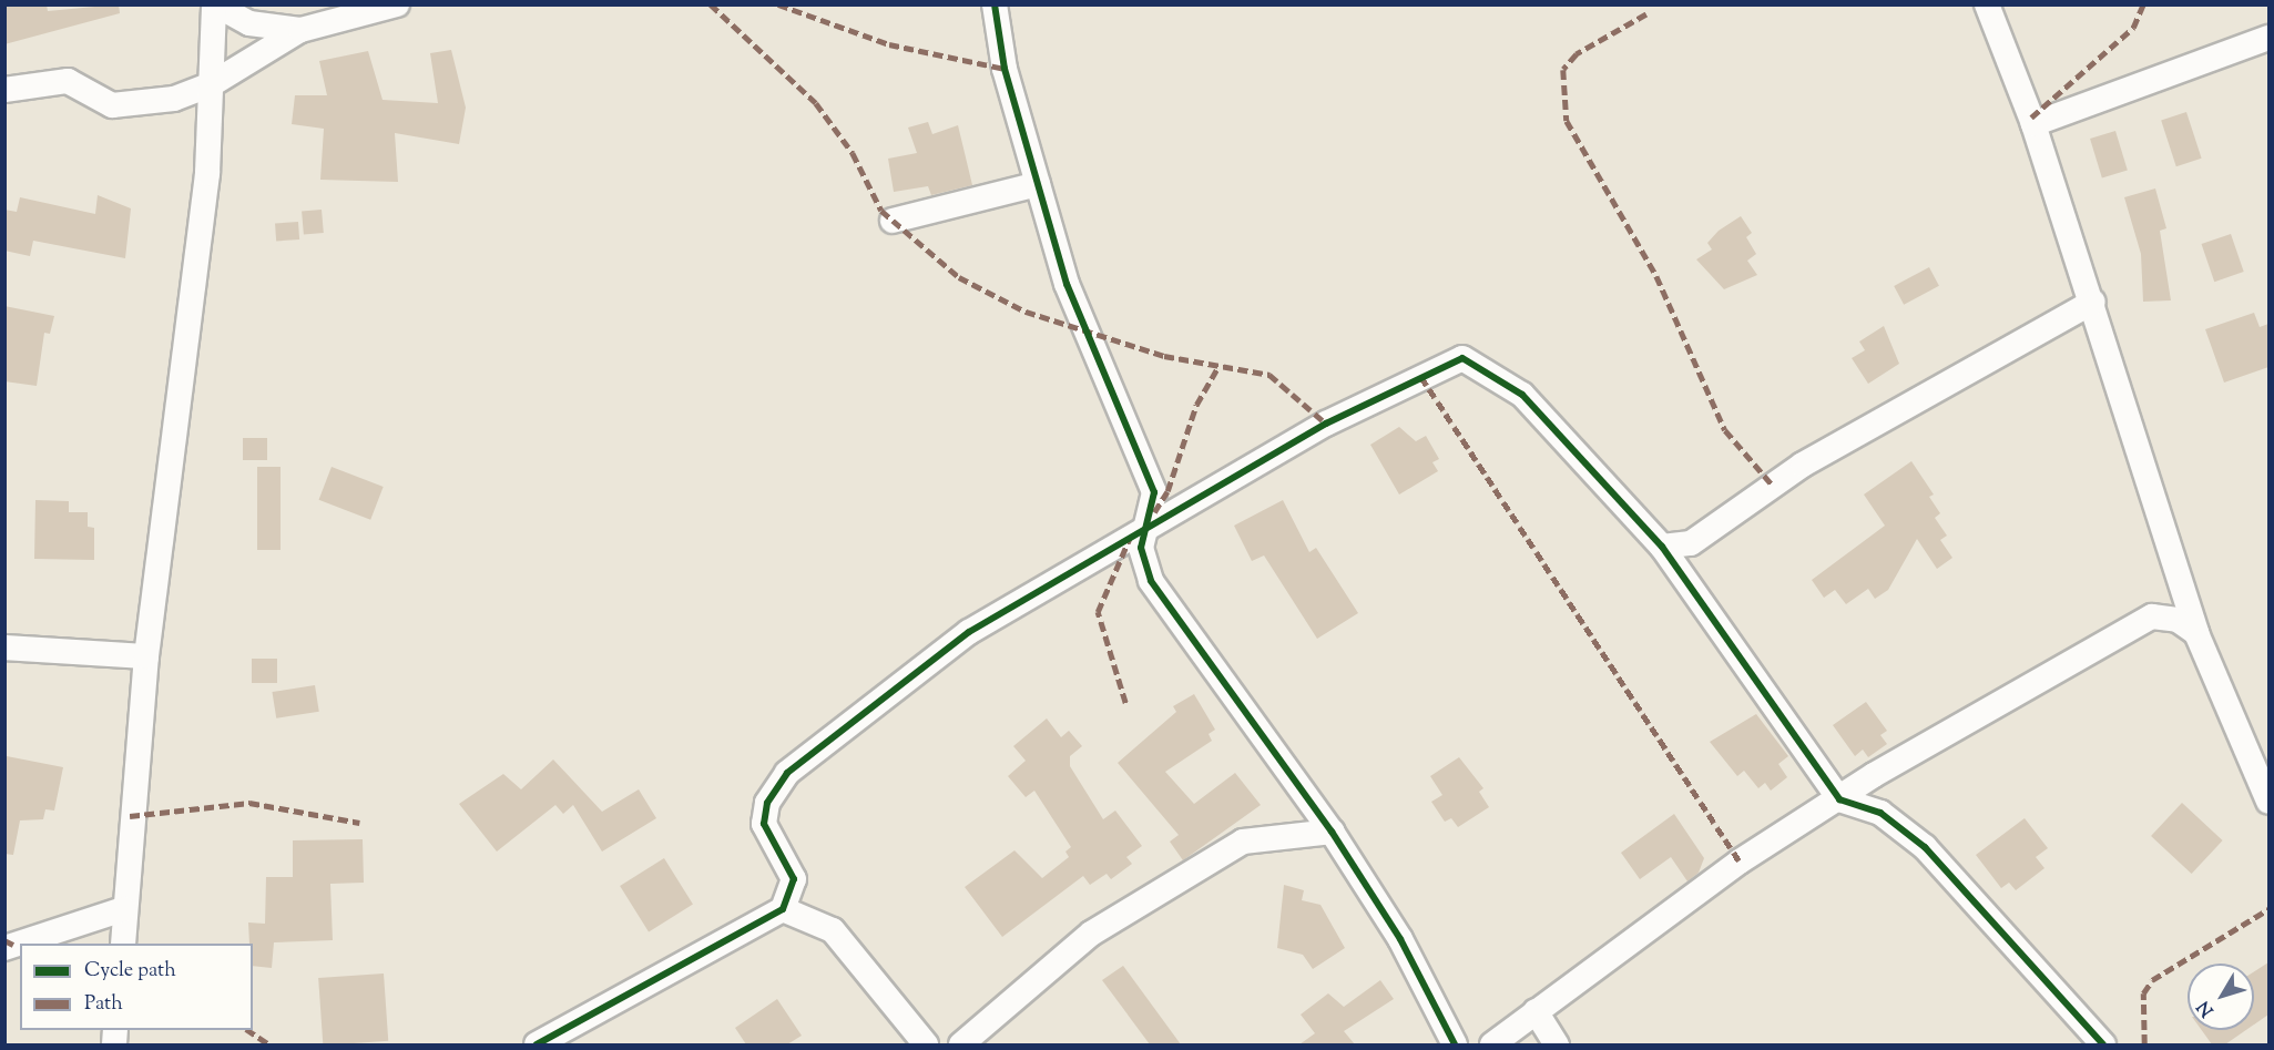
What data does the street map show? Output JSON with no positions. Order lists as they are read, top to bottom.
{
  "legend": ["Cycle path", "Path"],
  "north": "bottom left"
}
